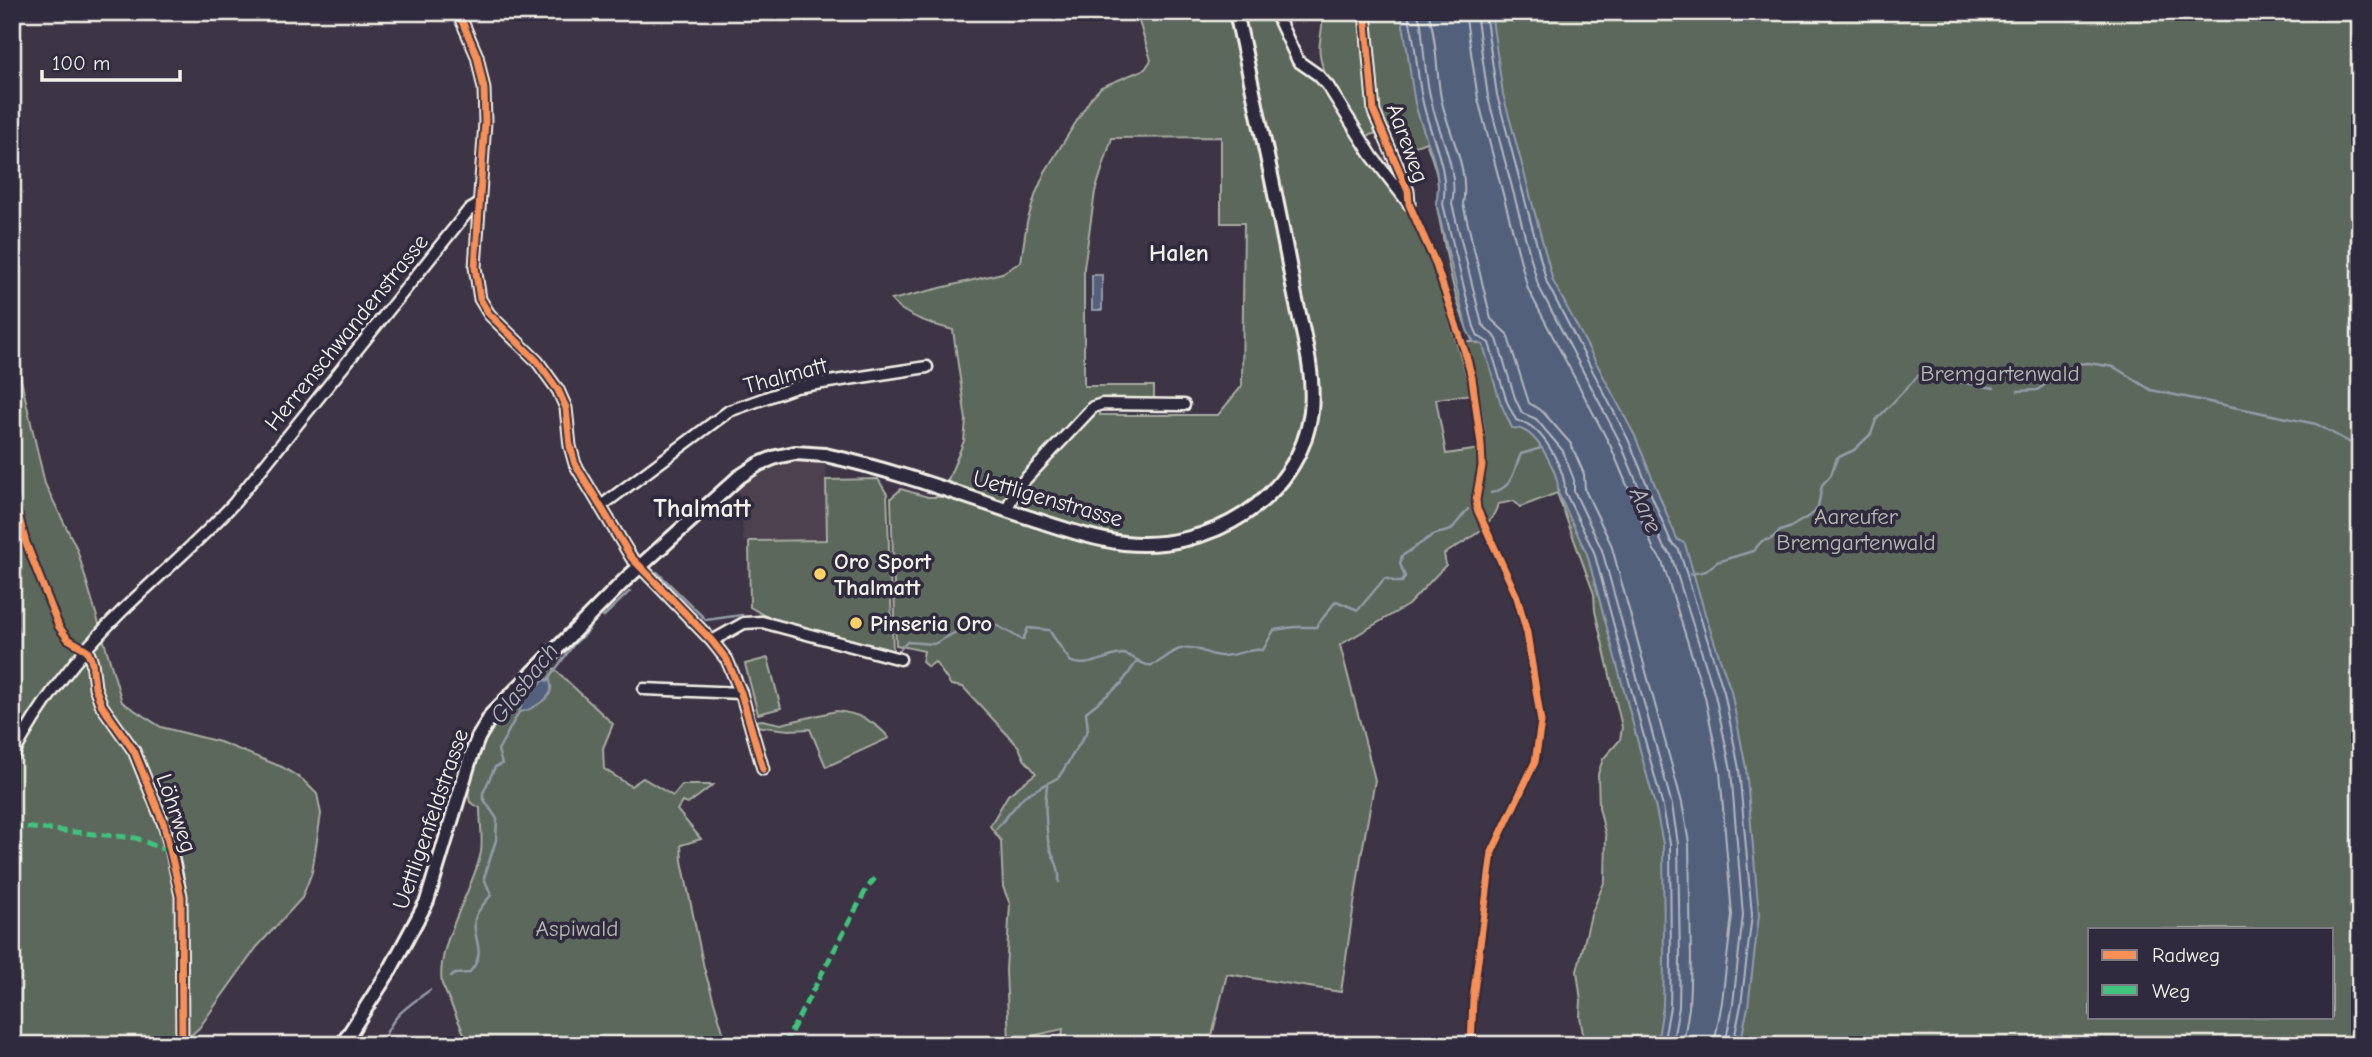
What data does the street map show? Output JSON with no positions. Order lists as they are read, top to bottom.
{
  "streets": {
    "main road": ["Uettligenstrasse", "Uettligenfeldstrasse"],
    "street": [
      "Aareweg",
      "Herrenschwandenstrasse",
      "Thalmatt",
      "Löhrweg"
    ]
  },
  "crossings": [
    ["Herrenschwandenstrasse", "Löhrweg"],
    ["Uettligenstrasse", "Uettligenfeldstrasse"]
  ],
  "districts": ["Halen", "Thalmatt"],
  "water": ["Aare", "Glasbach"],
  "parks": ["Bremgartenwald", "Aareufer Bremgartenwald", "Aspiwald"],
  "places": ["Oro Sport Thalmatt", "Pinseria Oro"],
  "legend": ["Radweg", "Weg"],
  "scale_bar": "100 m"
}
